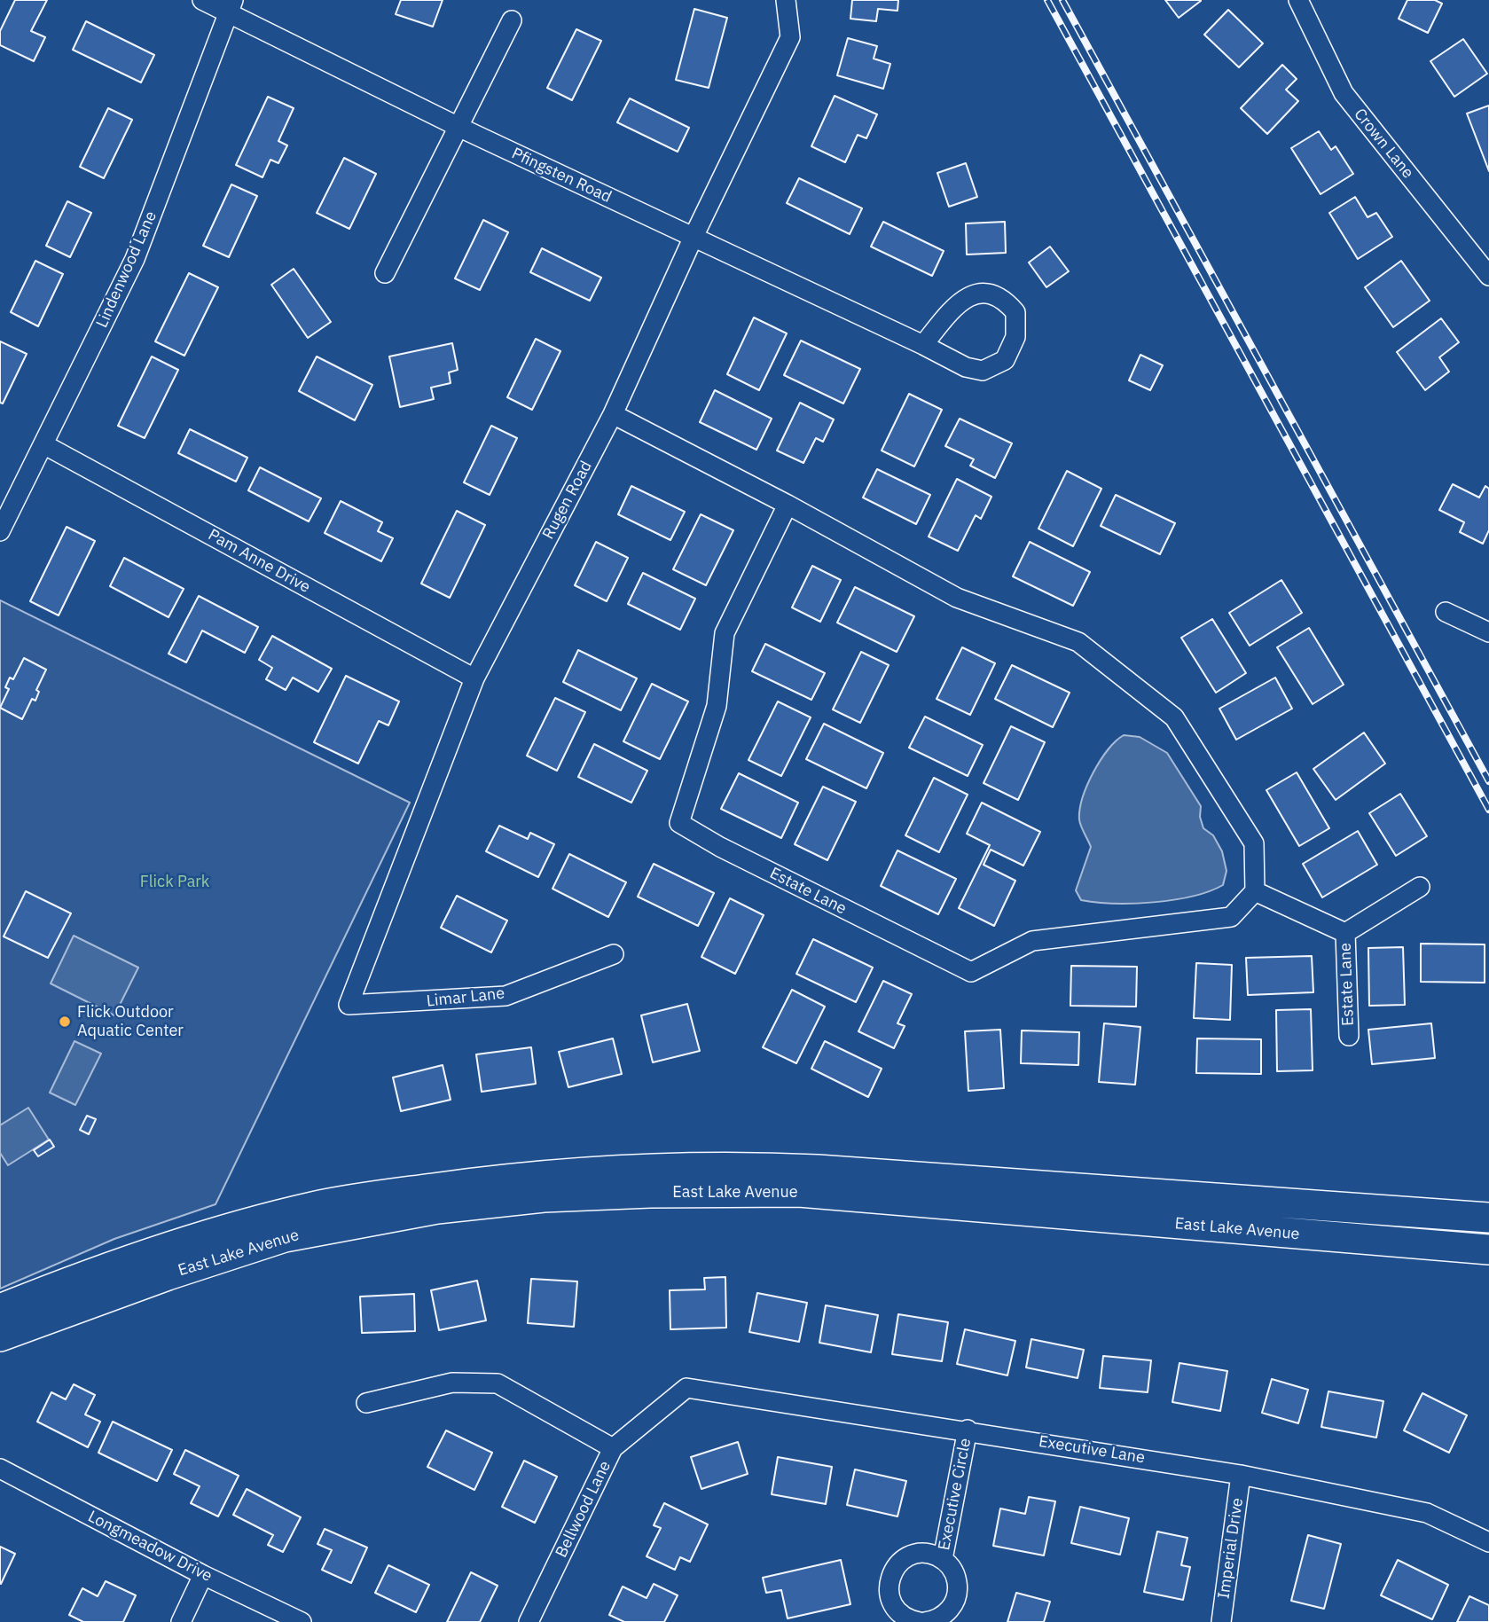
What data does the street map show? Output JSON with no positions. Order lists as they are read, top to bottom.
{
  "streets": {
    "main road": ["East Lake Avenue"],
    "street": [
      "Crown Lane",
      "Pfingsten Road",
      "Lindenwood Lane",
      "Rugen Road",
      "Pam Anne Drive",
      "Estate Lane",
      "Limar Lane",
      "Executive Lane",
      "Executive Circle",
      "Bellwood Lane",
      "Longmeadow Drive",
      "Imperial Drive"
    ]
  },
  "crossings": [
    ["Pfingsten Road", "Lindenwood Lane"],
    ["Pfingsten Road", "Rugen Road"],
    ["Lindenwood Lane", "Pam Anne Drive"],
    ["Rugen Road", "Pam Anne Drive"],
    ["Rugen Road", "Limar Lane"],
    ["Executive Lane", "Executive Circle"],
    ["Executive Lane", "Bellwood Lane"],
    ["Executive Lane", "Imperial Drive"]
  ],
  "parks": ["Flick Park"],
  "places": ["Flick Outdoor Aquatic Center"]
}
